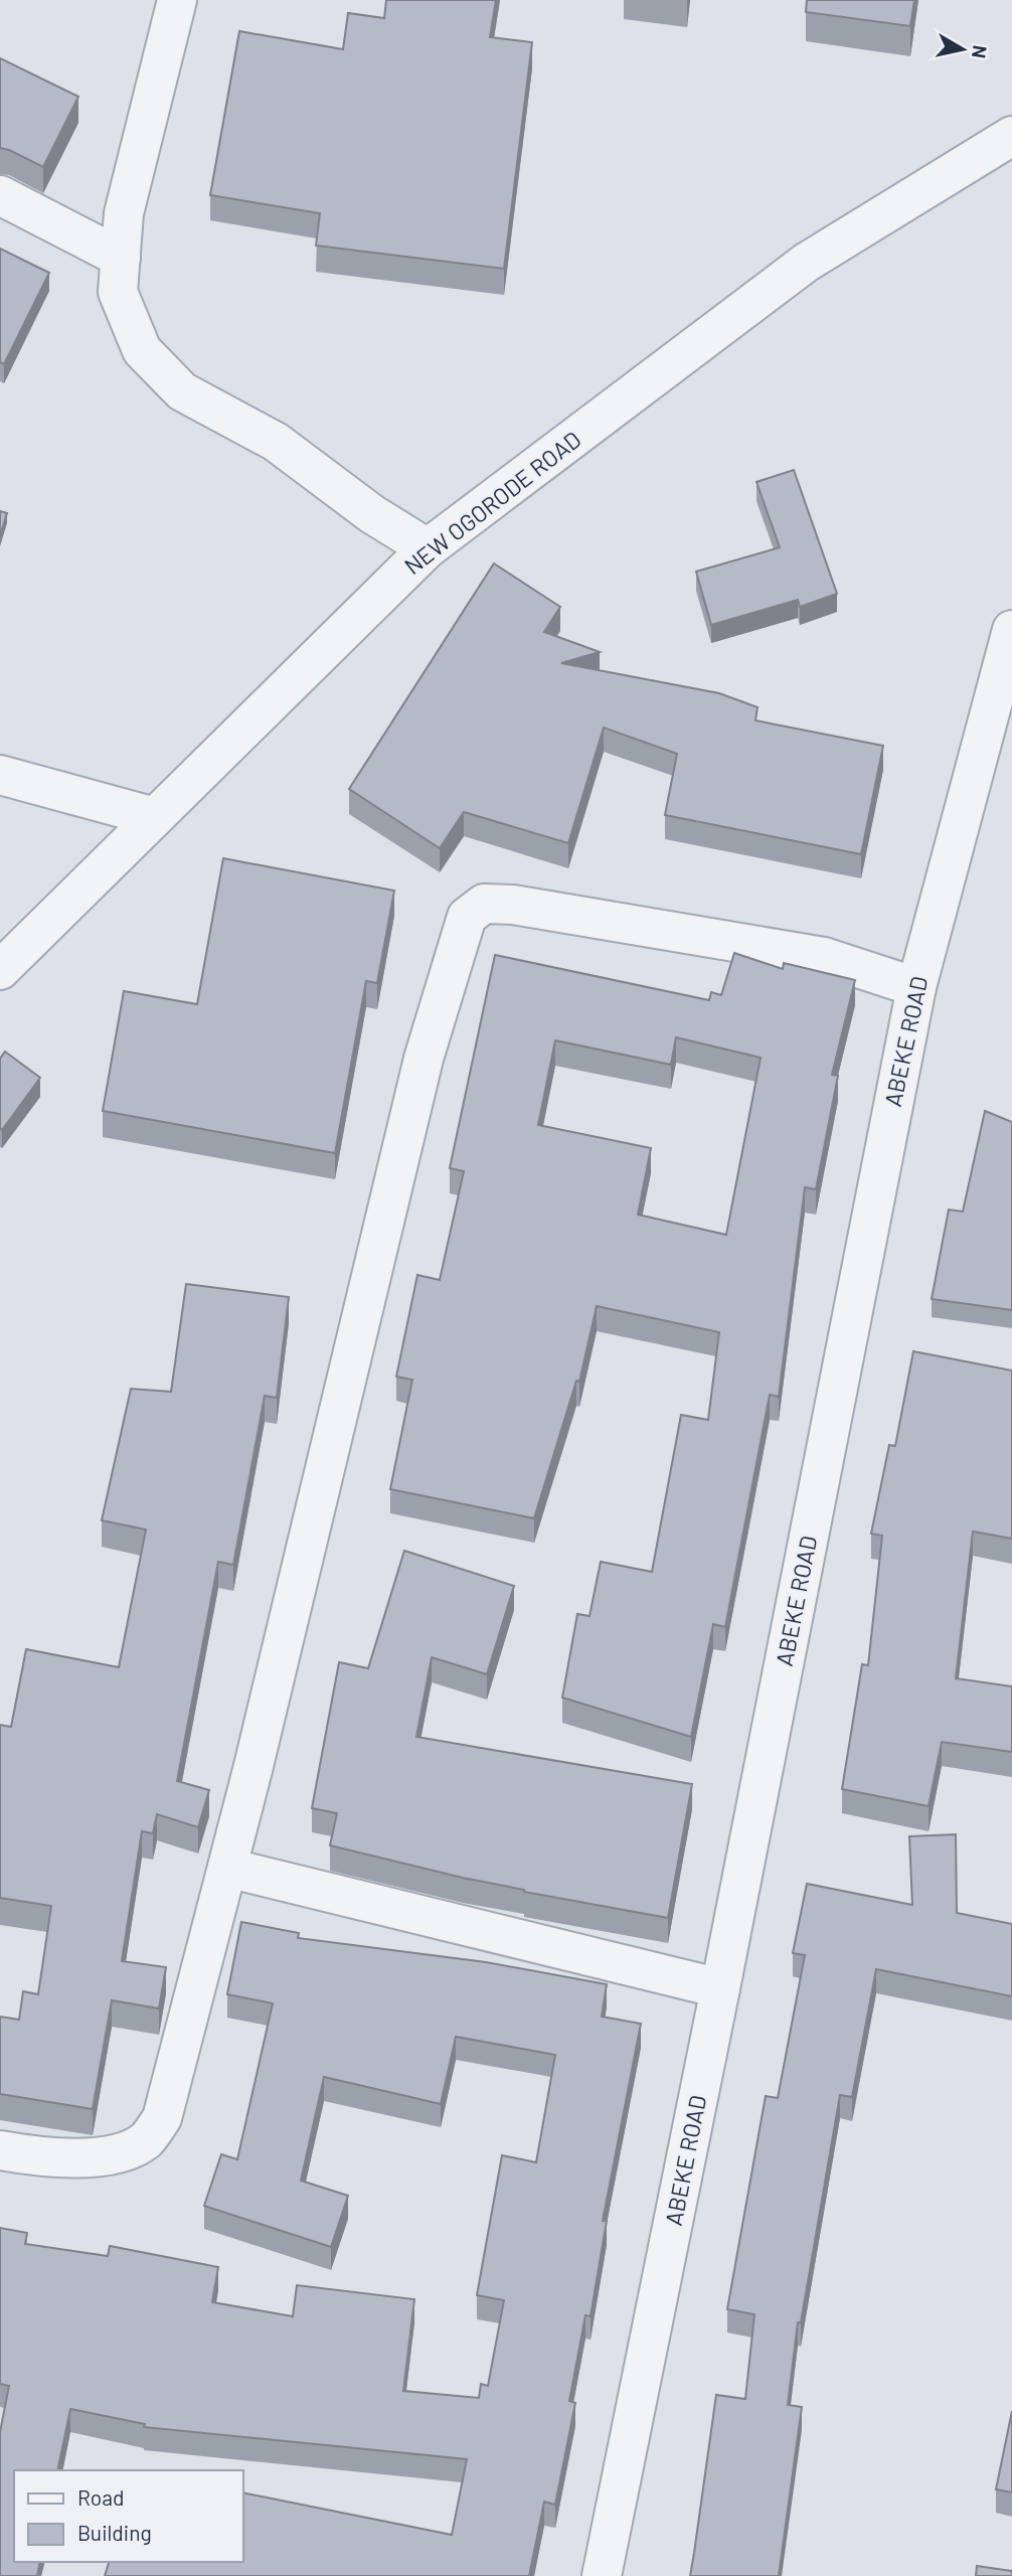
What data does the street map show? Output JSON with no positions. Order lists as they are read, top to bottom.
{
  "streets": {
    "street": ["NEW OGORODE ROAD", "ABEKE ROAD"]
  },
  "legend": ["Road", "Building"],
  "north": "right"
}
